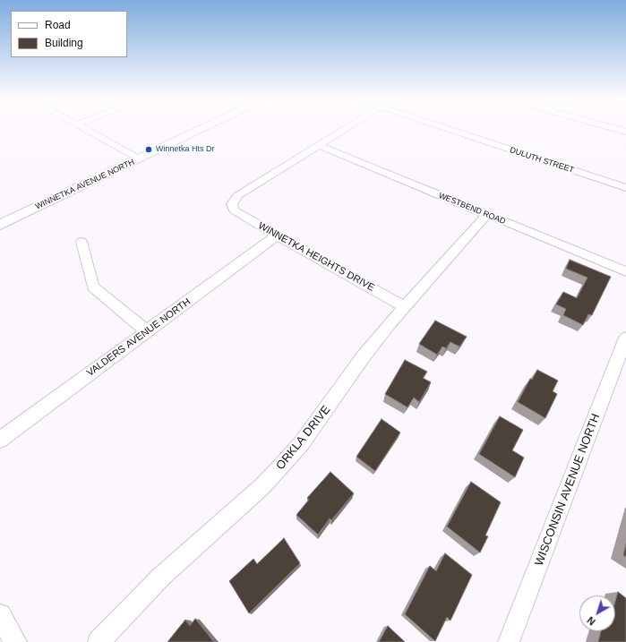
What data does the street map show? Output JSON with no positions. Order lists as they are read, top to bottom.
{
  "streets": {
    "main road": ["WINNETKA AVENUE NORTH"],
    "street": [
      "DULUTH STREET",
      "WESTBEND ROAD",
      "WINNETKA HEIGHTS DRIVE",
      "VALDERS AVENUE NORTH",
      "ORKLA DRIVE",
      "WISCONSIN AVENUE NORTH"
    ]
  },
  "crossings": [
    ["WESTBEND ROAD", "WINNETKA HEIGHTS DRIVE"],
    ["WESTBEND ROAD", "ORKLA DRIVE"],
    ["WINNETKA HEIGHTS DRIVE", "VALDERS AVENUE NORTH"],
    ["WINNETKA HEIGHTS DRIVE", "ORKLA DRIVE"]
  ],
  "places": ["Winnetka Hts Dr"],
  "legend": ["Road", "Building"],
  "north": "bottom left"
}
